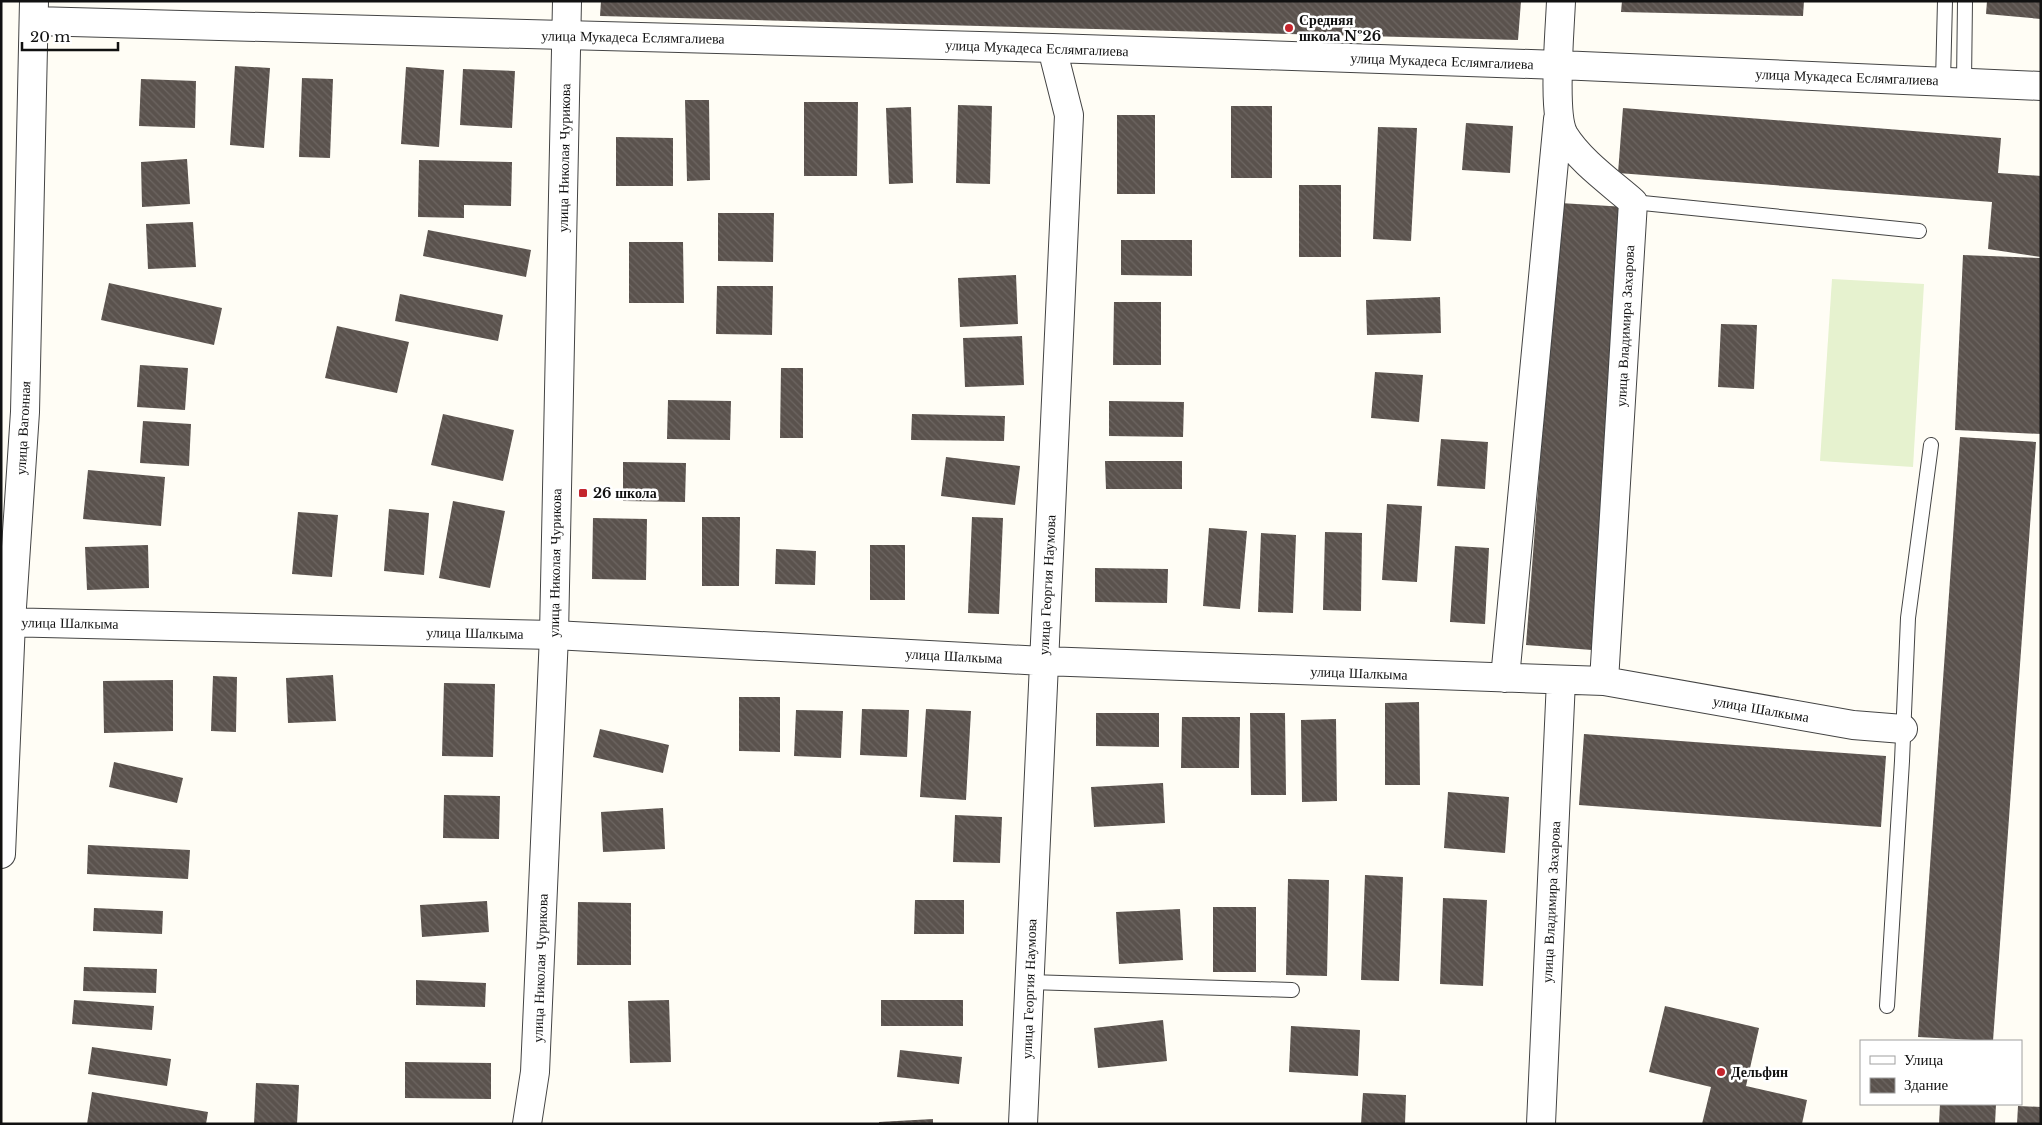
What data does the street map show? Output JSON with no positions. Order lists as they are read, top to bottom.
{
  "streets": {
    "street": [
      "улица Мукадеса Еслямгалиева",
      "улица Николая Чурикова",
      "улица Владимира Захарова",
      "улица Вагонная",
      "улица Георгия Наумова",
      "улица Шалкыма"
    ]
  },
  "crossings": [
    ["улица Мукадеса Еслямгалиева", "улица Николая Чурикова"],
    ["улица Мукадеса Еслямгалиева", "улица Вагонная"],
    ["улица Мукадеса Еслямгалиева", "улица Георгия Наумова"],
    ["улица Николая Чурикова", "улица Шалкыма"],
    ["улица Владимира Захарова", "улица Шалкыма"],
    ["улица Вагонная", "улица Шалкыма"],
    ["улица Георгия Наумова", "улица Шалкыма"]
  ],
  "places": {
    "other": ["Средняя школа №26", "Дельфин"],
    "transit": ["26 школа"]
  },
  "legend": ["Улица", "Здание"],
  "scale_bar": "20 m"
}
